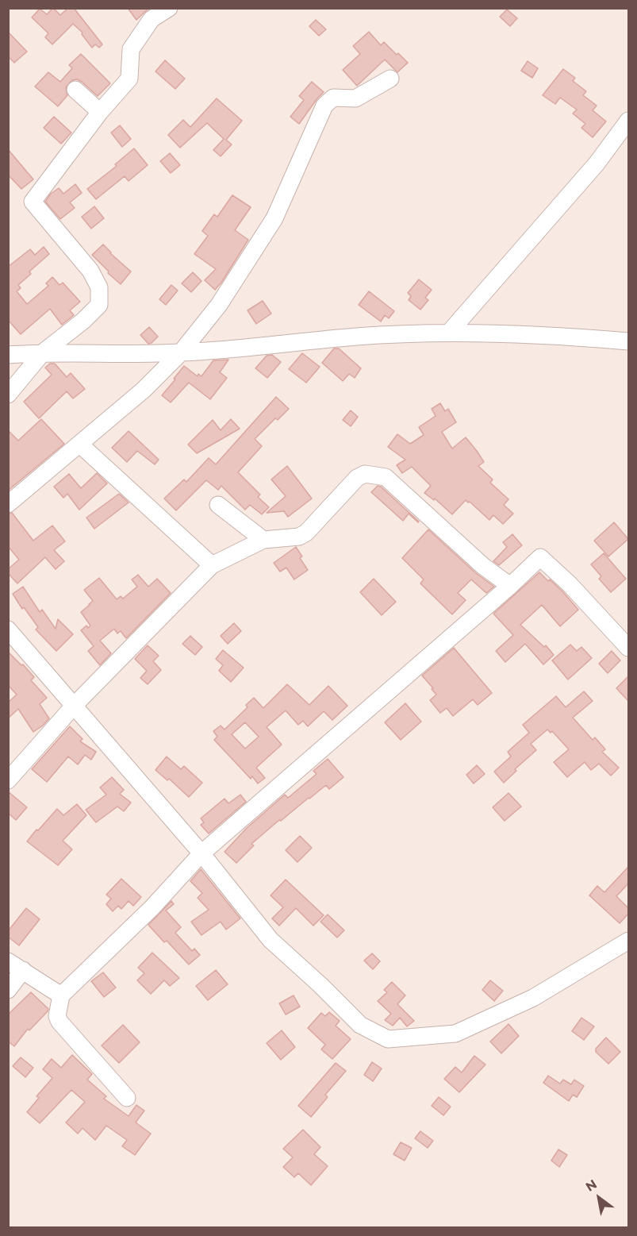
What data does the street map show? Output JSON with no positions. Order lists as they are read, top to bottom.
{
  "north": "top left"
}
